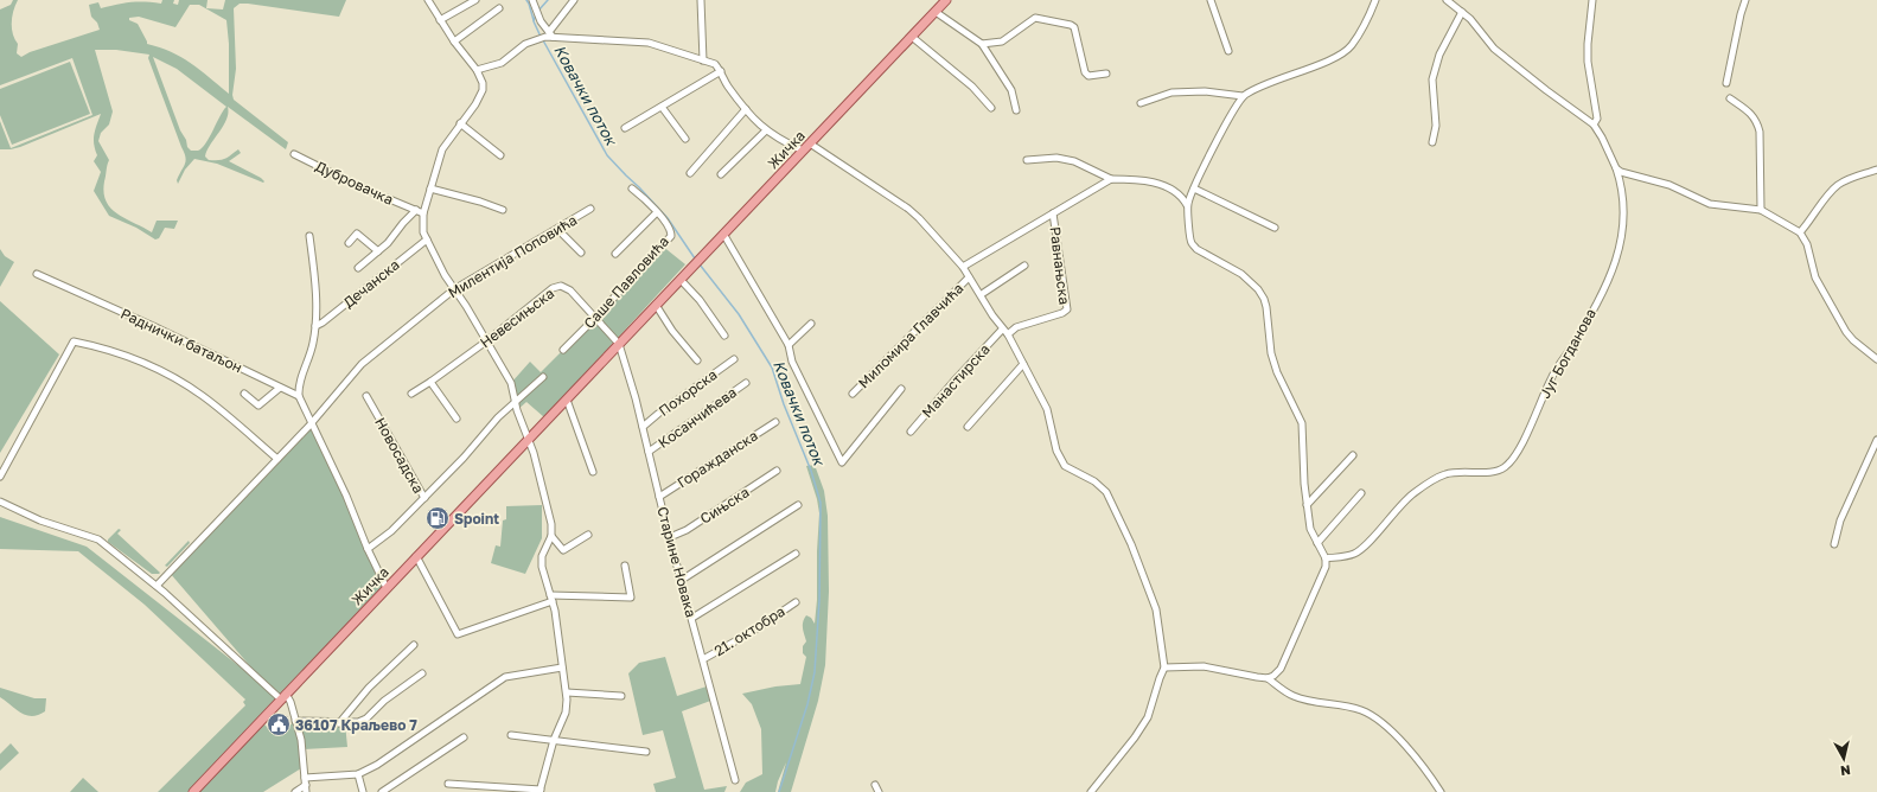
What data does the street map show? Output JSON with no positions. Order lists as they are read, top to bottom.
{
  "streets": {
    "main road": ["Жичка"],
    "street": [
      "Дубровачка",
      "Милентија Поповића",
      "Равнањска",
      "Саше Павловића",
      "Дечанска",
      "Невесињска",
      "Миломира Главчића",
      "Раднички батаљон",
      "Југ Богданова",
      "Манастирска",
      "Похорска",
      "Косанчићева",
      "Новосадска",
      "Горажданска",
      "Сињска",
      "Старине Новака",
      "21. октобра"
    ]
  },
  "crossings": [
    ["Жичка", "Невесињска"],
    ["Жичка", "Старине Новака"],
    ["Равнањска", "Манастирска"],
    ["Саше Павловића", "Невесињска"],
    ["Невесињска", "Старине Новака"],
    ["Похорска", "Старине Новака"],
    ["Косанчићева", "Старине Новака"],
    ["Горажданска", "Старине Новака"],
    ["Сињска", "Старине Новака"],
    ["Старине Новака", "21. октобра"]
  ],
  "water": ["Ковачки поток"],
  "places": {
    "fuel station": ["Spoint"],
    "public building": ["36107 Краљево 7"]
  },
  "north": "bottom"
}
